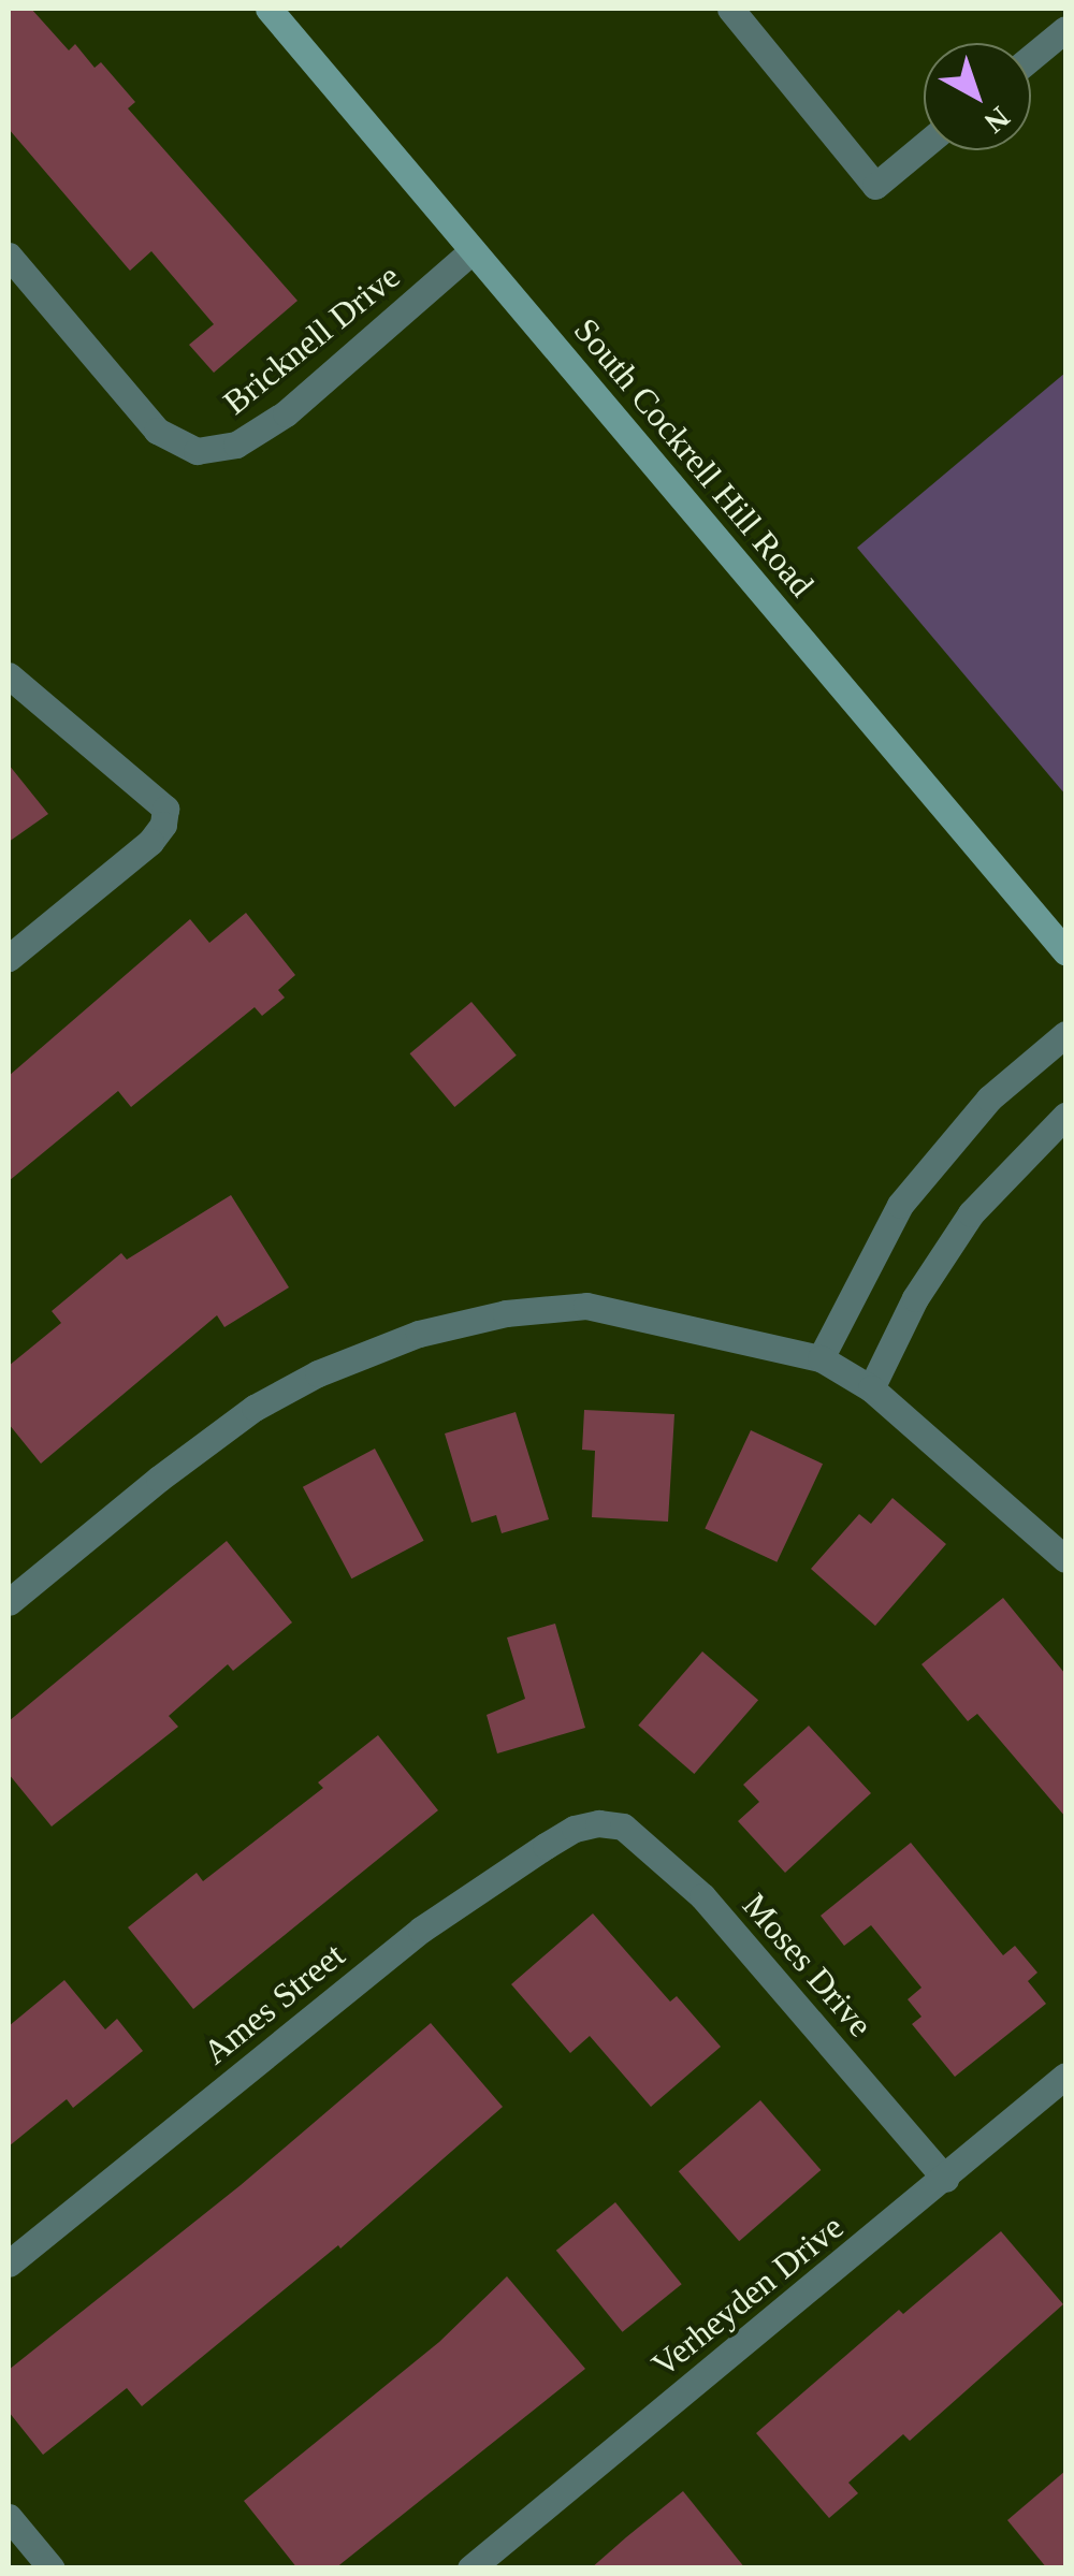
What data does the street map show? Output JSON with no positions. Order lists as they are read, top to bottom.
{
  "streets": {
    "main road": ["South Cockrell Hill Road"],
    "street": [
      "Bricknell Drive",
      "Moses Drive",
      "Ames Street",
      "Verheyden Drive"
    ]
  },
  "crossings": [
    ["Bricknell Drive", "South Cockrell Hill Road"],
    ["Moses Drive", "Ames Street"],
    ["Moses Drive", "Verheyden Drive"]
  ],
  "north": "bottom right"
}
